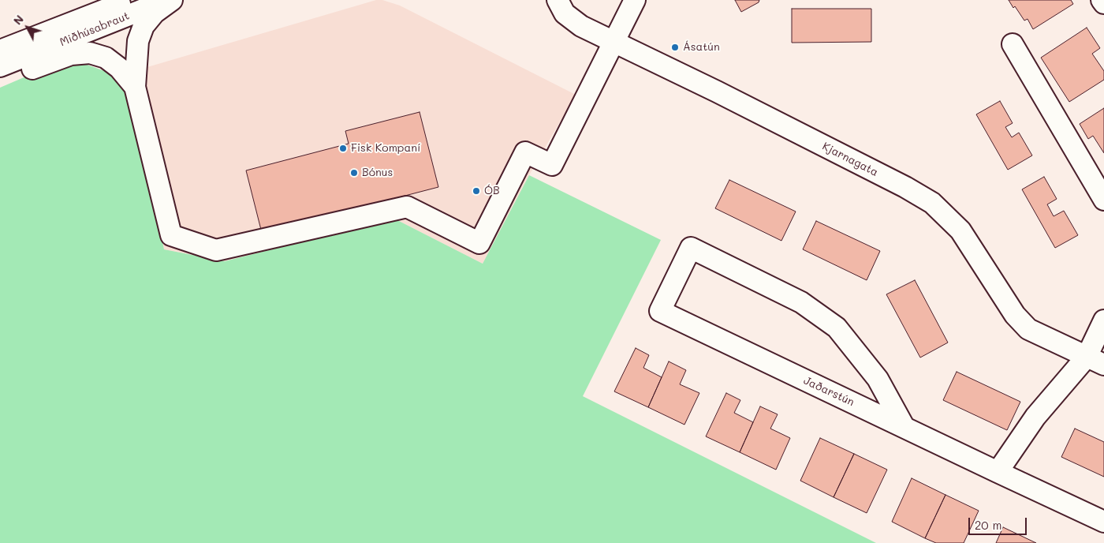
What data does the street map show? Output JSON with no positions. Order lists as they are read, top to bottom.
{
  "streets": {
    "street": ["Miðhúsabraut", "Kjarnagata", "Jaðarstún"]
  },
  "places": [
    "Ásatún",
    "Fisk Kompaní",
    "Bónus",
    "ÓB"
  ],
  "scale_bar": "20 m",
  "north": "top left"
}
